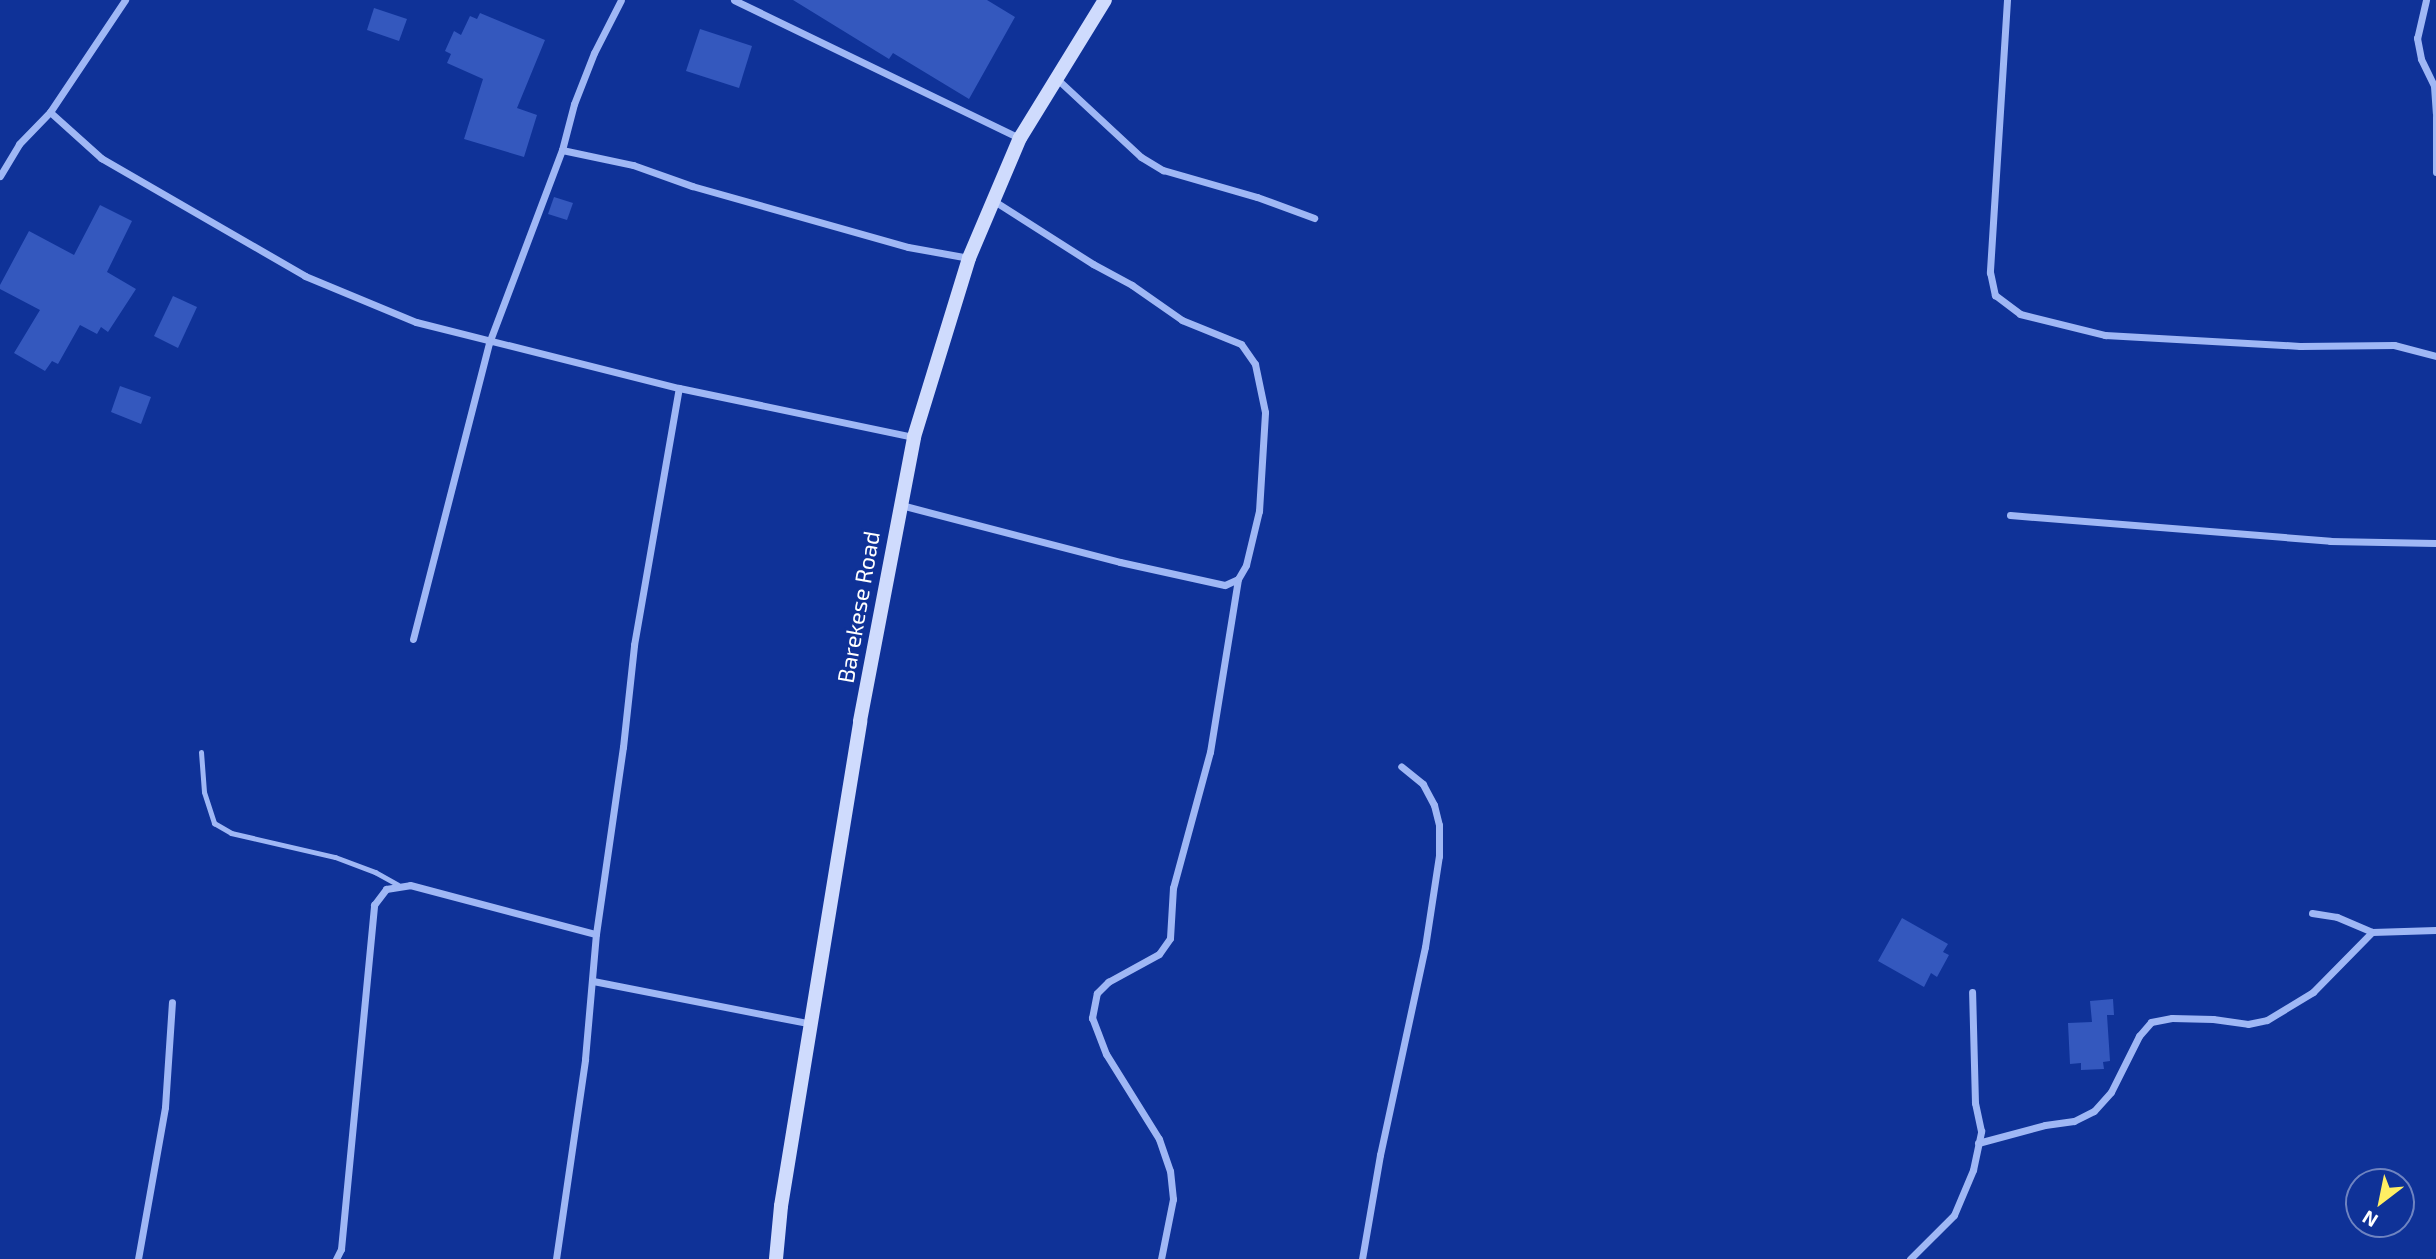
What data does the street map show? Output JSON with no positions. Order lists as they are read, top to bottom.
{
  "streets": {
    "main road": ["Barekese Road"]
  },
  "north": "bottom left"
}
